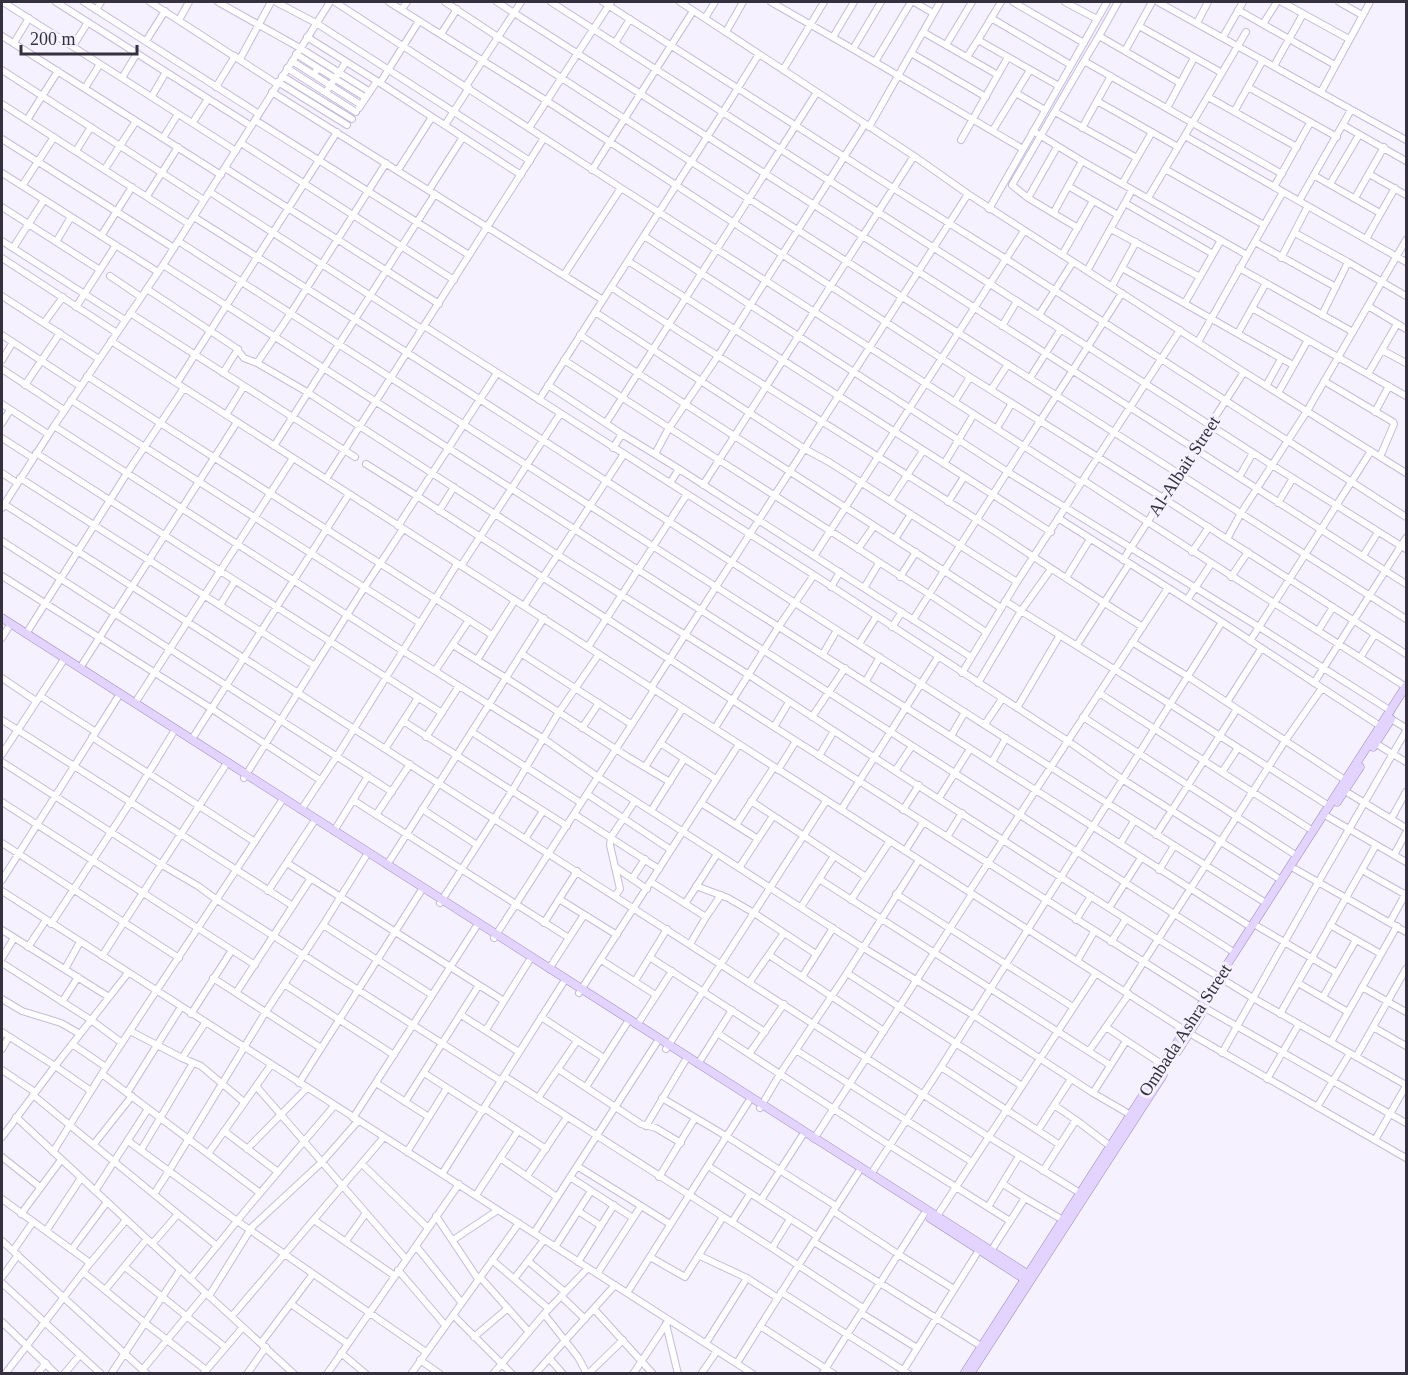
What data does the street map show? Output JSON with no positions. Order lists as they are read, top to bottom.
{
  "streets": {
    "main road": ["Ombada Ashra Street"],
    "street": ["Al-Albait Street"]
  },
  "scale_bar": "200 m"
}
